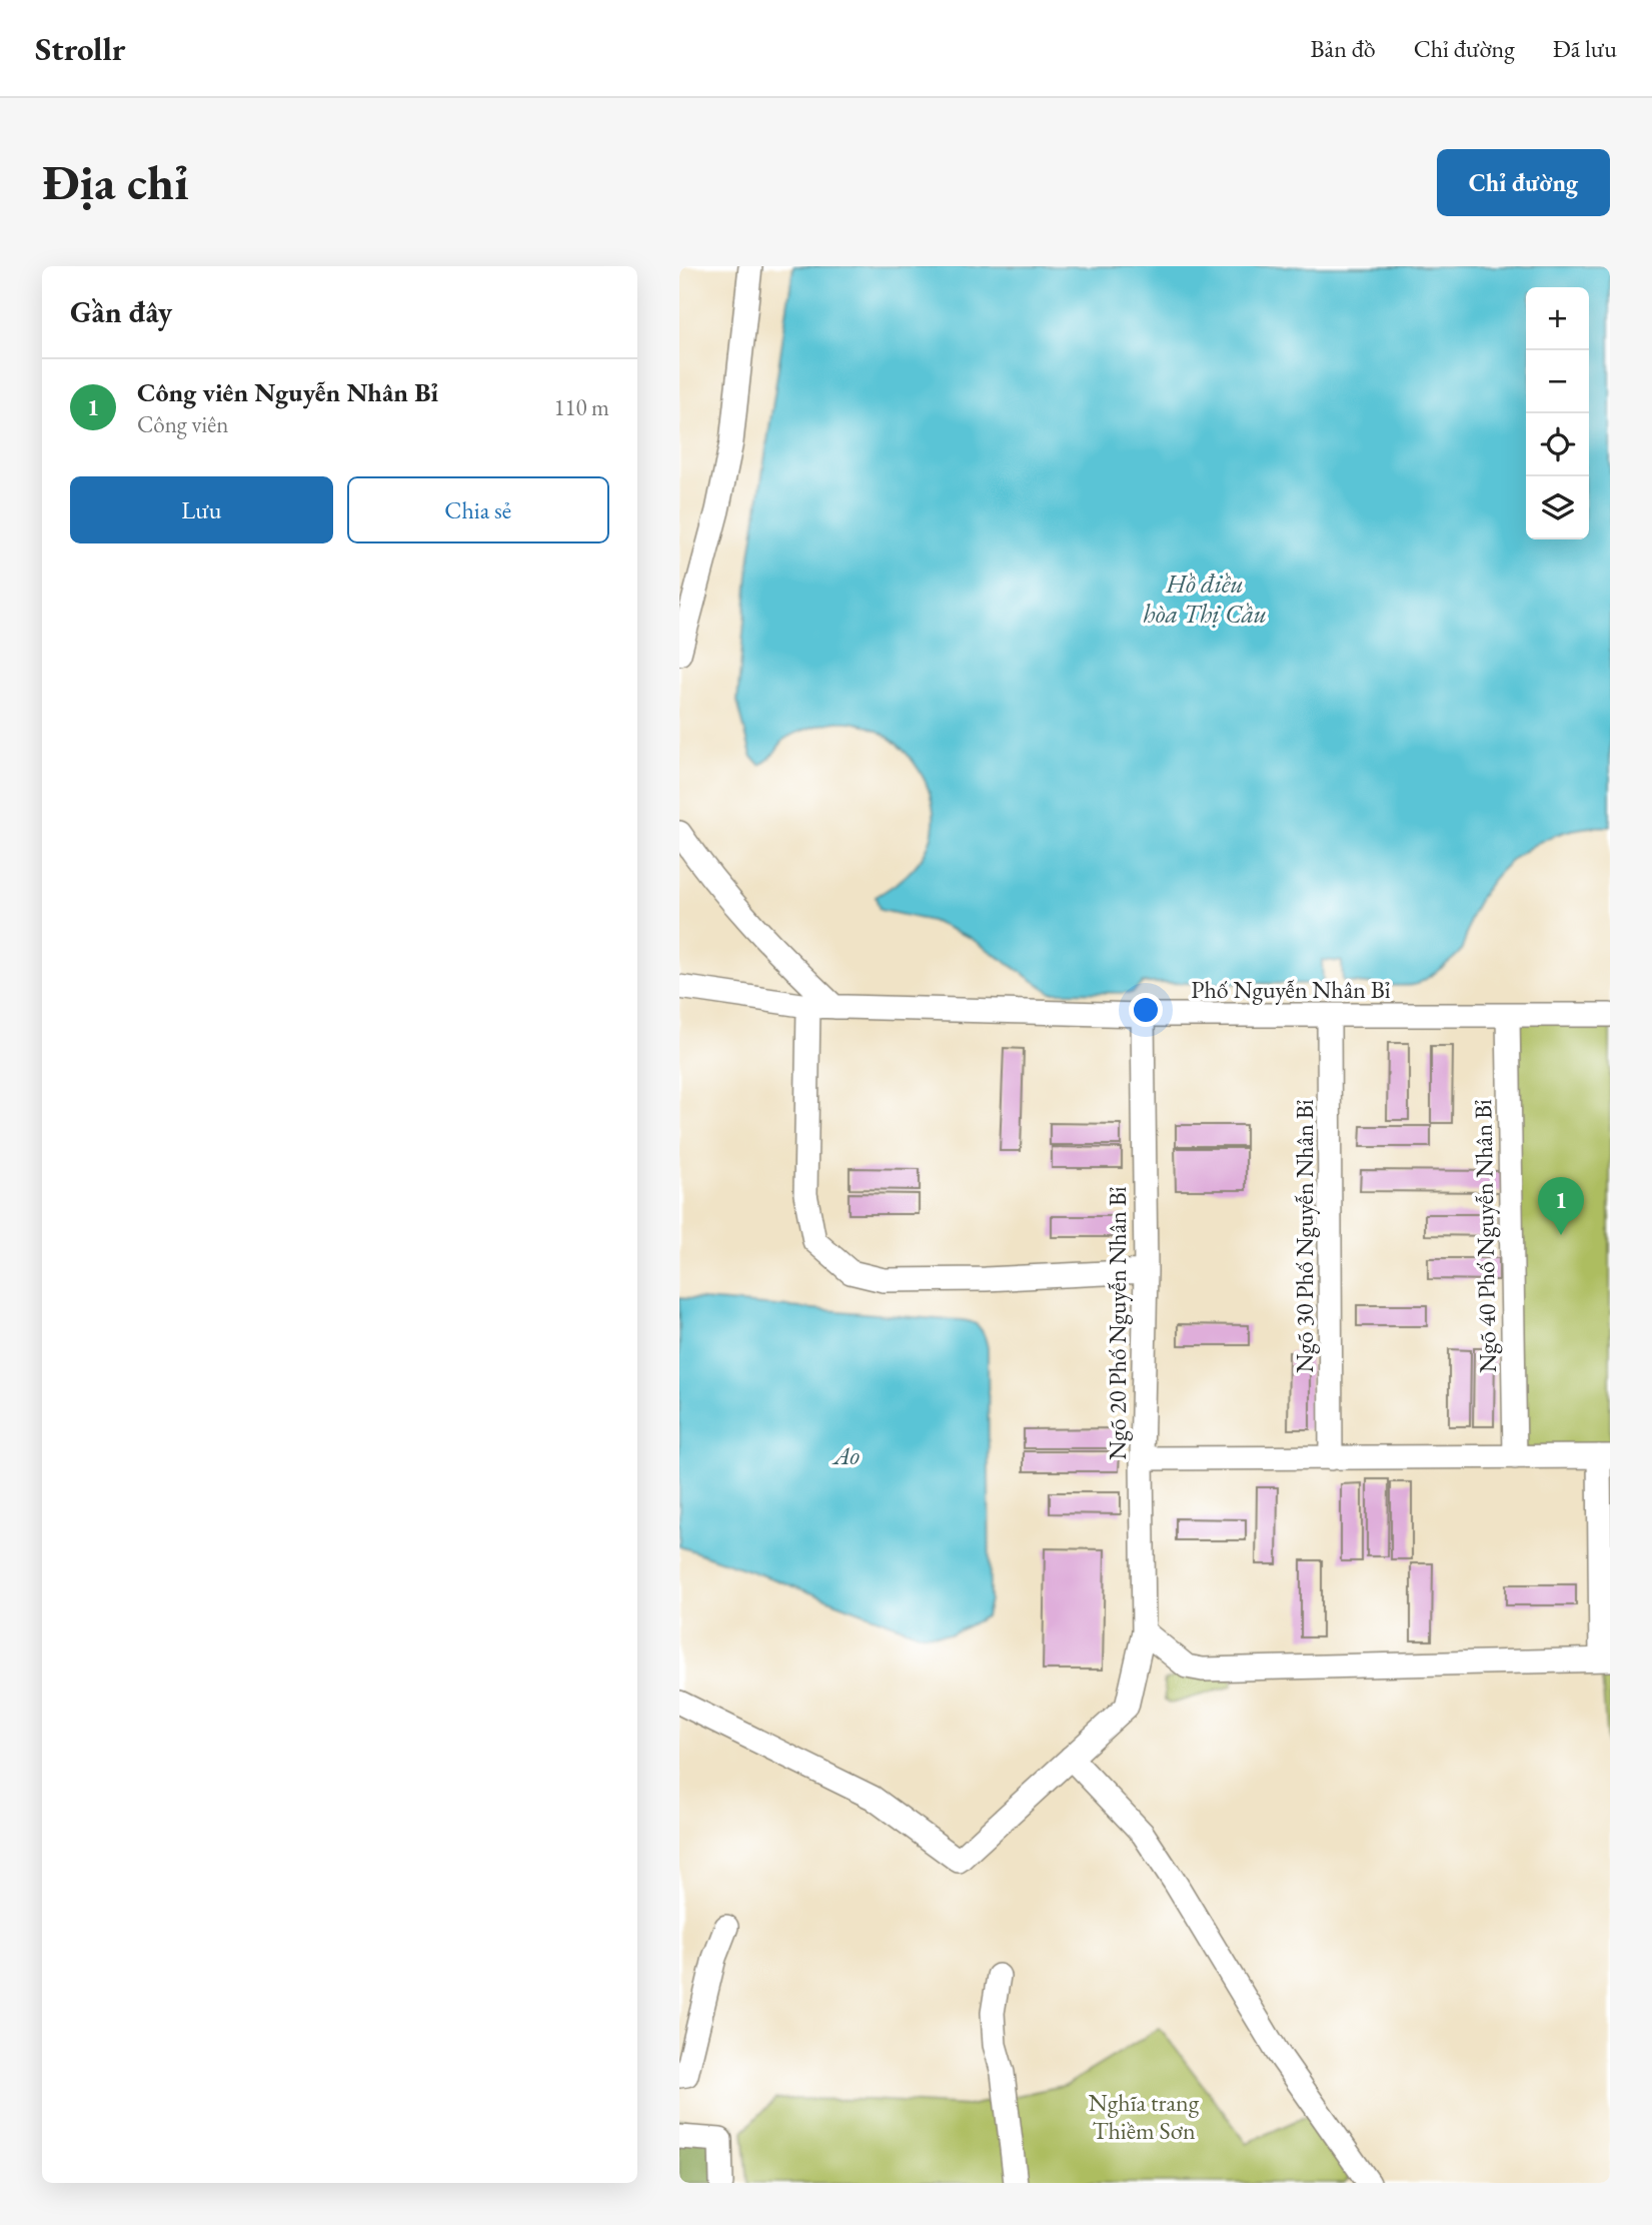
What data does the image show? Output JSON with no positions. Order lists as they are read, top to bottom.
{
  "streets": {
    "street": [
      "Phố Nguyễn Nhân Bỉ",
      "Ngõ 30 Phố Nguyễn Nhân Bỉ",
      "Ngõ 40 Phố Nguyễn Nhân Bỉ",
      "Ngõ 20 Phố Nguyễn Nhân Bỉ"
    ]
  },
  "crossings": [
    ["Phố Nguyễn Nhân Bỉ", "Ngõ 30 Phố Nguyễn Nhân Bỉ"],
    ["Phố Nguyễn Nhân Bỉ", "Ngõ 40 Phố Nguyễn Nhân Bỉ"],
    ["Phố Nguyễn Nhân Bỉ", "Ngõ 20 Phố Nguyễn Nhân Bỉ"]
  ],
  "water": ["Hồ điều hòa Thị Cầu", "Ao"],
  "parks": ["Nghĩa trang Thiềm Sơn"],
  "page": {
    "header": "Strollr",
    "nav": ["Bản đồ", "Chỉ đường", "Đã lưu"],
    "buttons": [
      "Chỉ đường",
      ["Lưu", "Chia sẻ"]
    ],
    "title": "Địa chỉ",
    "heading": "Gần đây",
    "map_buttons": ["+", "−"],
    "list": [
      {
        "mark": "1",
        "name": "Công viên Nguyễn Nhân Bỉ",
        "note": "Công viên",
        "value": "110 m"
      }
    ],
    "pins": "1"
  }
}
